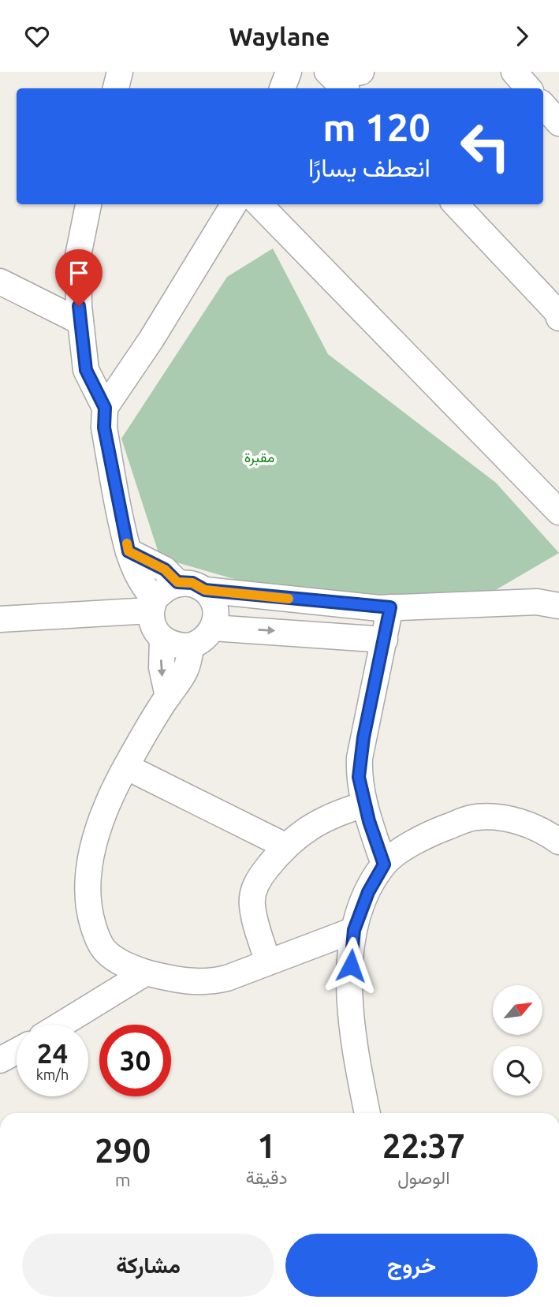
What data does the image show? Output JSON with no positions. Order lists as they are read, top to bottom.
{
  "parks": ["مقبرة"],
  "north": "top right",
  "page": {
    "header": "Waylane",
    "turn": ["120 m", "انعطف يسارًا"],
    "speed": "24 km/h",
    "limit": "30",
    "eta": [
      "22:37",
      "الوصول",
      "1",
      "دقيقة",
      "290",
      "m"
    ],
    "buttons": ["خروج", "مشاركة"]
  }
}
